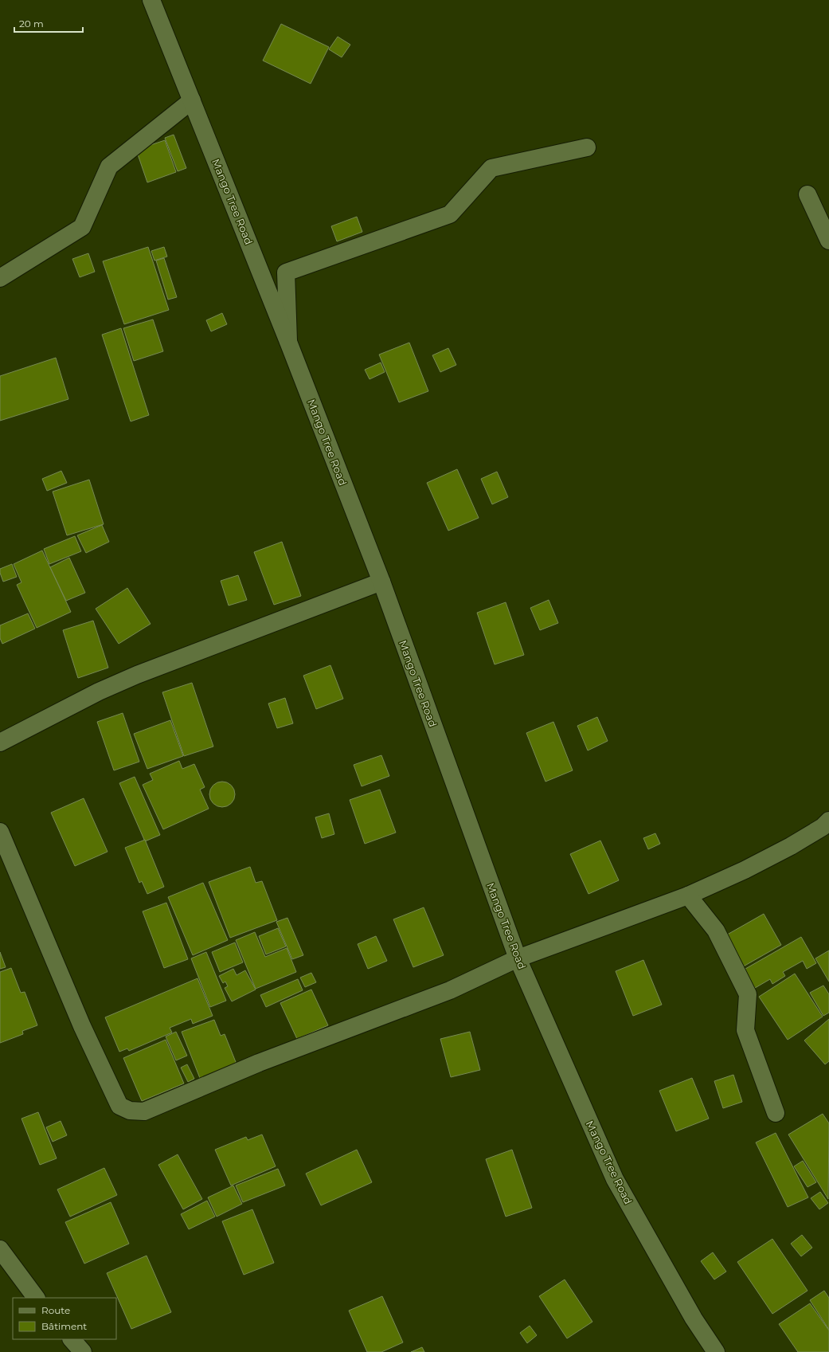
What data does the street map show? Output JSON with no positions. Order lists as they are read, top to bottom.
{
  "streets": {
    "street": ["Mango Tree Road"]
  },
  "legend": ["Route", "Bâtiment"],
  "scale_bar": "20 m"
}
